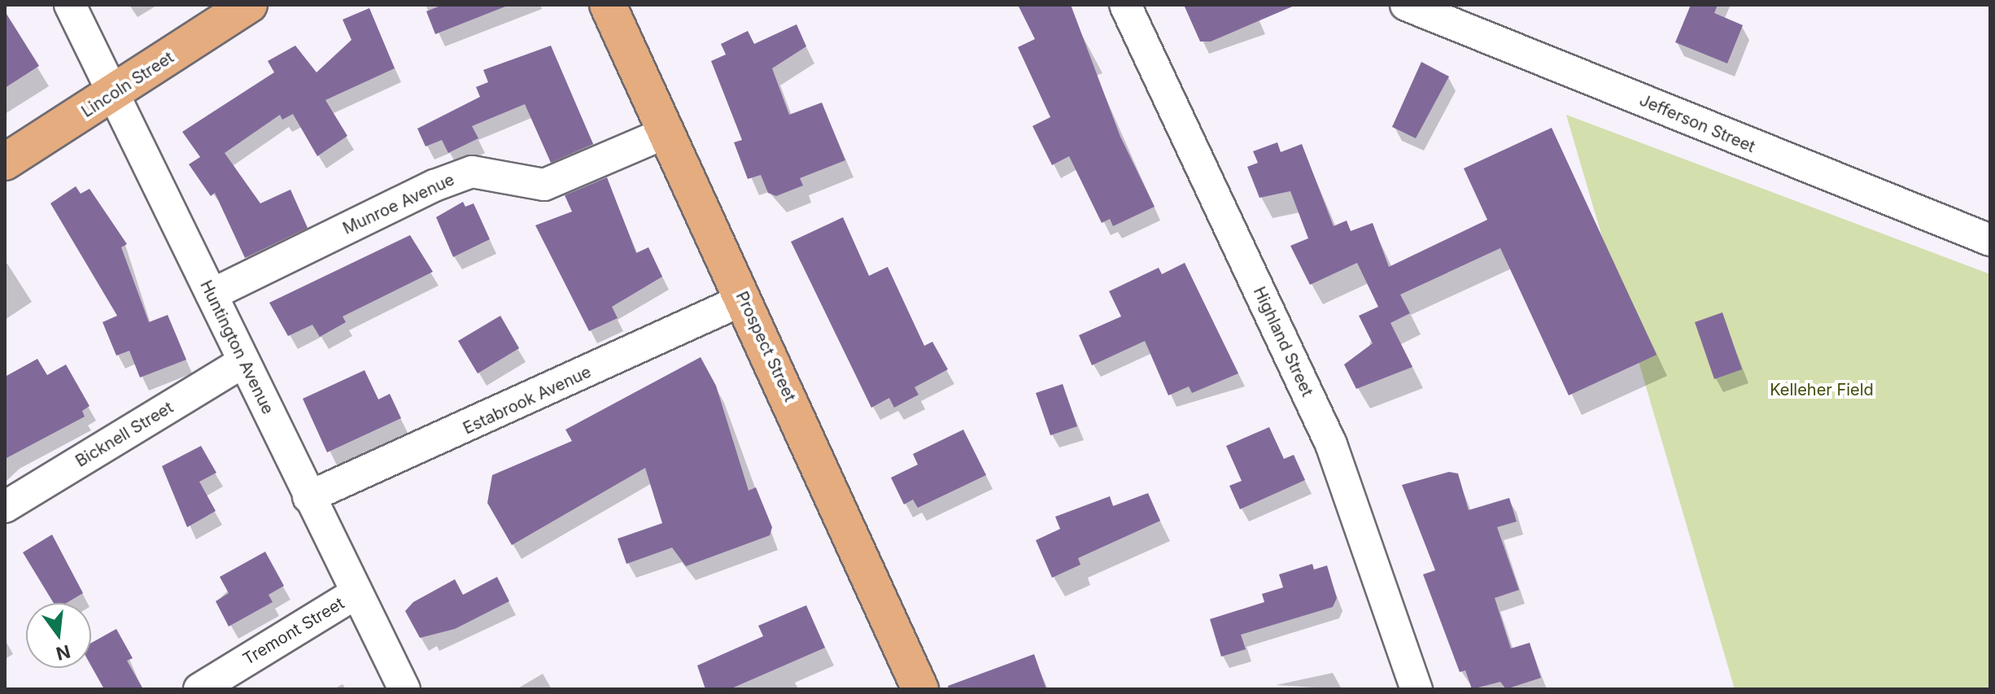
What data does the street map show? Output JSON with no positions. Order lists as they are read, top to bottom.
{
  "streets": {
    "main road": ["Lincoln Street", "Prospect Street"],
    "street": [
      "Jefferson Street",
      "Munroe Avenue",
      "Highland Street",
      "Huntington Avenue",
      "Estabrook Avenue",
      "Bicknell Street",
      "Tremont Street"
    ]
  },
  "crossings": [
    ["Lincoln Street", "Huntington Avenue"],
    ["Munroe Avenue", "Prospect Street"],
    ["Munroe Avenue", "Huntington Avenue"],
    ["Prospect Street", "Estabrook Avenue"],
    ["Huntington Avenue", "Estabrook Avenue"],
    ["Huntington Avenue", "Bicknell Street"],
    ["Huntington Avenue", "Tremont Street"]
  ],
  "parks": ["Kelleher Field"],
  "north": "bottom"
}
